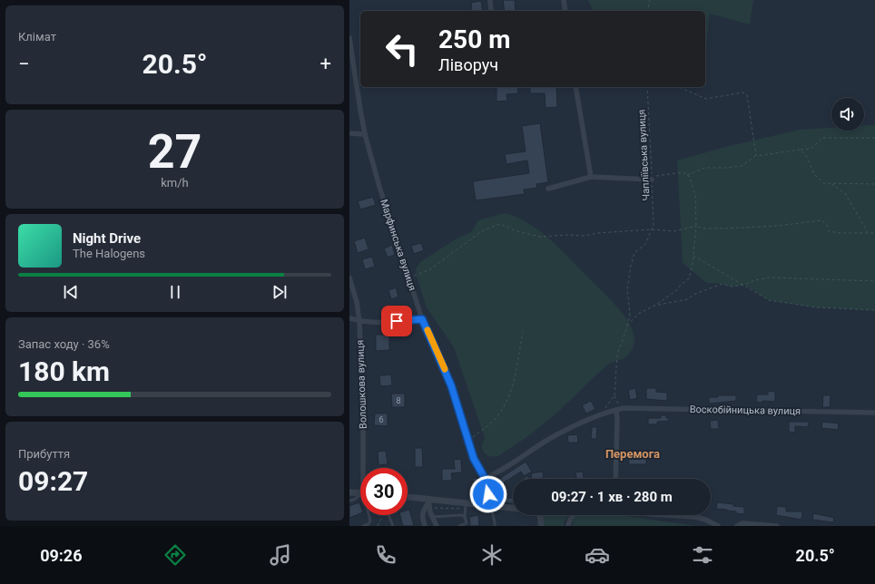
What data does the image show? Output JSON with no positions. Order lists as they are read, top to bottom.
{
  "streets": {
    "street": ["Марфинська вулиця", "Волошкова вулиця", "Воскобійницька вулиця"],
    "path": ["Чапліївська вулиця"]
  },
  "crossings": [
    ["Марфинська вулиця", "Воскобійницька вулиця"]
  ],
  "districts": ["Перемога"],
  "house_numbers": ["8", "6"],
  "page": {
    "tile": [
      "Клімат",
      ["27", "km/h"],
      ["Запас ходу · 36%", "180 km"],
      ["Прибуття", "09:27"]
    ],
    "turn": ["250 m", "Ліворуч"],
    "heat": ["−", "20.5°", "+"],
    "song": ["Night Drive", "The Halogens"],
    "limit": "30",
    "trip": "09:27 · 1 хв · 280 m",
    "tabs": ["09:26", "20.5°"]
  }
}
